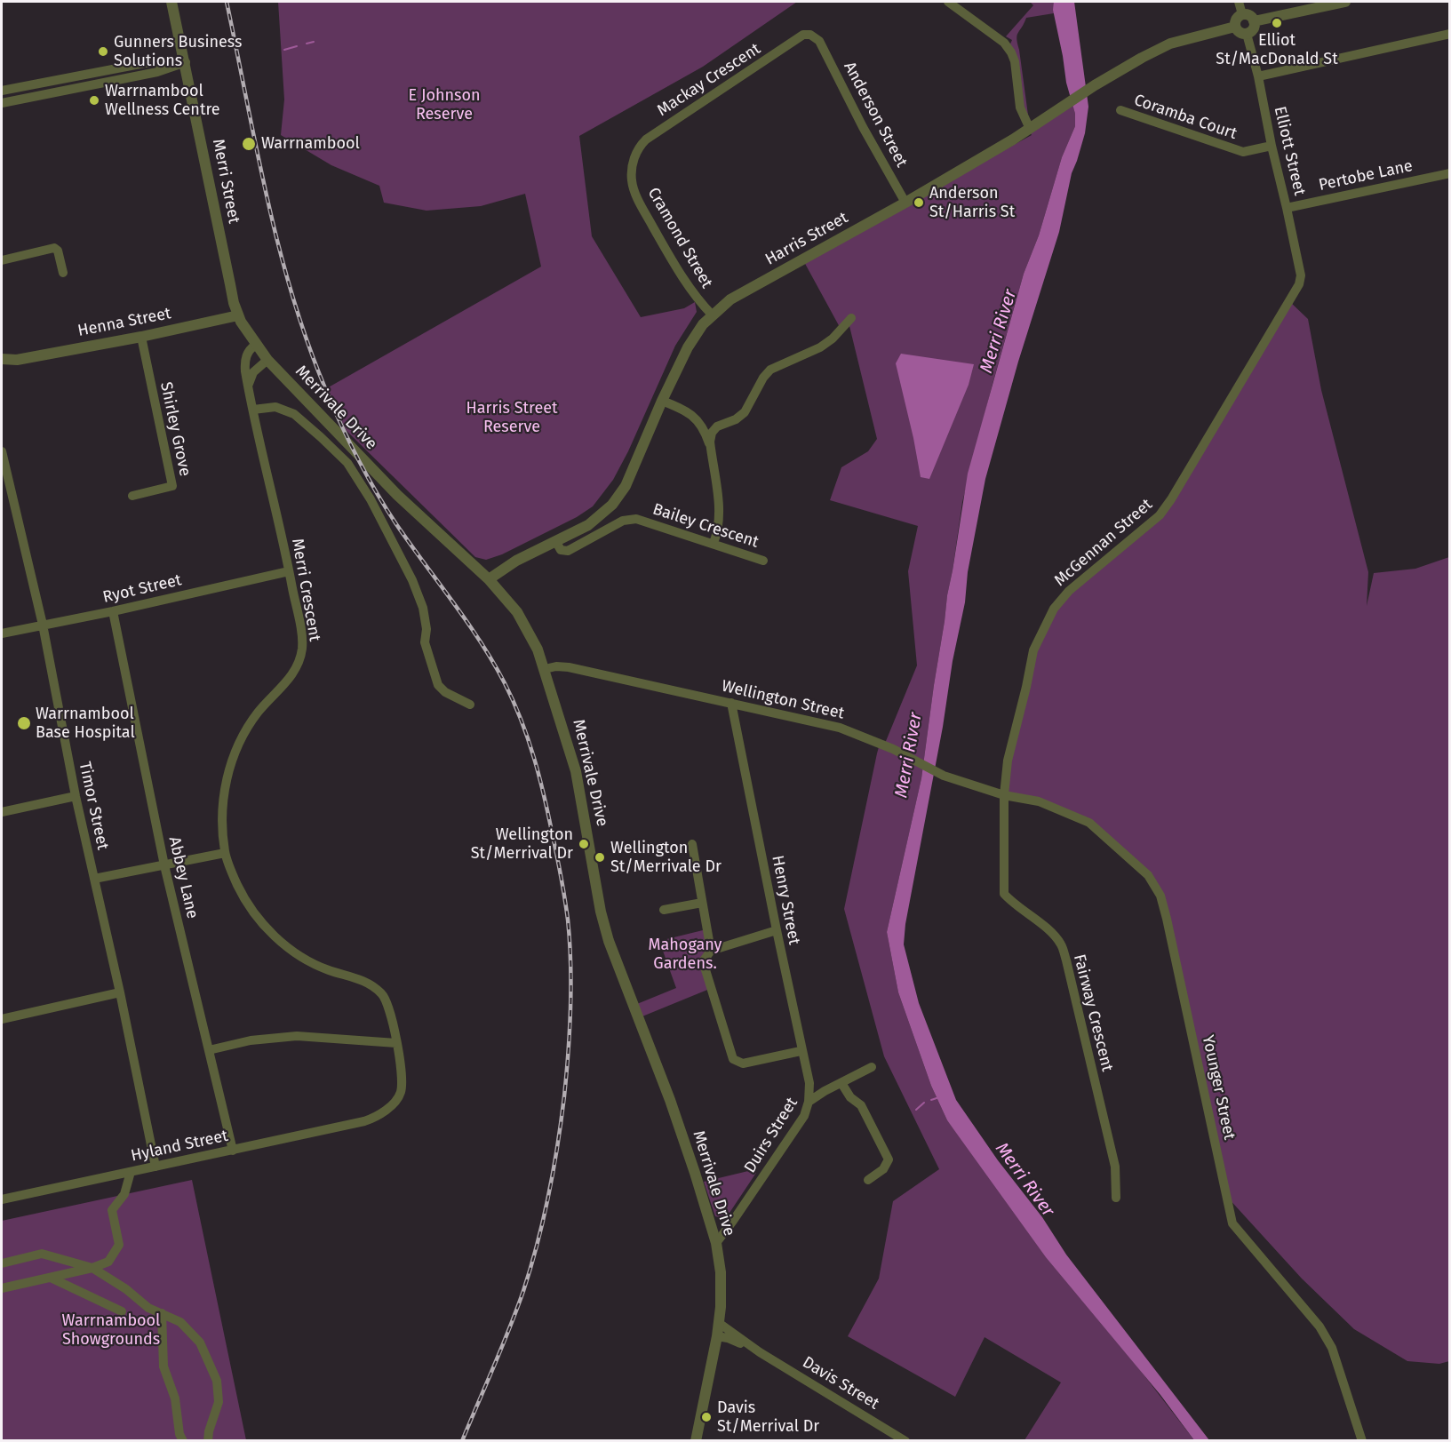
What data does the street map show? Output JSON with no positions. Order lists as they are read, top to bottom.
{
  "streets": {
    "street": [
      "Mackay Crescent",
      "Anderson Street",
      "Coramba Court",
      "Elliott Street",
      "Pertobe Lane",
      "Merri Street",
      "Cramond Street",
      "Harris Street",
      "Henna Street",
      "Merrivale Drive",
      "Shirley Grove",
      "Bailey Crescent",
      "McGennan Street",
      "Ryot Street",
      "Merri Crescent",
      "Wellington Street",
      "Timor Street",
      "Abbey Lane",
      "Henry Street",
      "Fairway Crescent",
      "Younger Street",
      "Duirs Street",
      "Hyland Street",
      "Davis Street"
    ]
  },
  "crossings": [
    ["Mackay Crescent", "Anderson Street"],
    ["Mackay Crescent", "Cramond Street"],
    ["Anderson Street", "Harris Street"],
    ["Coramba Court", "Elliott Street"],
    ["Elliott Street", "Pertobe Lane"],
    ["Elliott Street", "Harris Street"],
    ["Elliott Street", "McGennan Street"],
    ["Merri Street", "Henna Street"],
    ["Merri Street", "Merrivale Drive"],
    ["Merri Street", "Merri Crescent"],
    ["Cramond Street", "Harris Street"],
    ["Harris Street", "Merrivale Drive"],
    ["Harris Street", "Bailey Crescent"],
    ["Henna Street", "Shirley Grove"],
    ["Merrivale Drive", "Wellington Street"],
    ["Merrivale Drive", "Duirs Street"],
    ["Merrivale Drive", "Davis Street"],
    ["McGennan Street", "Wellington Street"],
    ["McGennan Street", "Fairway Crescent"],
    ["McGennan Street", "Younger Street"],
    ["Ryot Street", "Merri Crescent"],
    ["Ryot Street", "Timor Street"],
    ["Ryot Street", "Abbey Lane"],
    ["Merri Crescent", "Hyland Street"],
    ["Wellington Street", "Henry Street"],
    ["Wellington Street", "Fairway Crescent"],
    ["Wellington Street", "Younger Street"],
    ["Timor Street", "Hyland Street"],
    ["Abbey Lane", "Hyland Street"],
    ["Henry Street", "Duirs Street"],
    ["Fairway Crescent", "Younger Street"]
  ],
  "water": ["Merri River"],
  "parks": [
    "E Johnson Reserve",
    "Harris Street Reserve",
    "Mahogany Gardens.",
    "Warrnambool Showgrounds"
  ],
  "places": [
    "Elliot St/MacDonald St",
    "Gunners Business Solutions",
    "Warrnambool Wellness Centre",
    "Warrnambool",
    "Anderson St/Harris St",
    "Warrnambool Base Hospital",
    "Wellington St/Merrival Dr",
    "Wellington St/Merrivale Dr",
    "Davis St/Merrival Dr"
  ]
}
